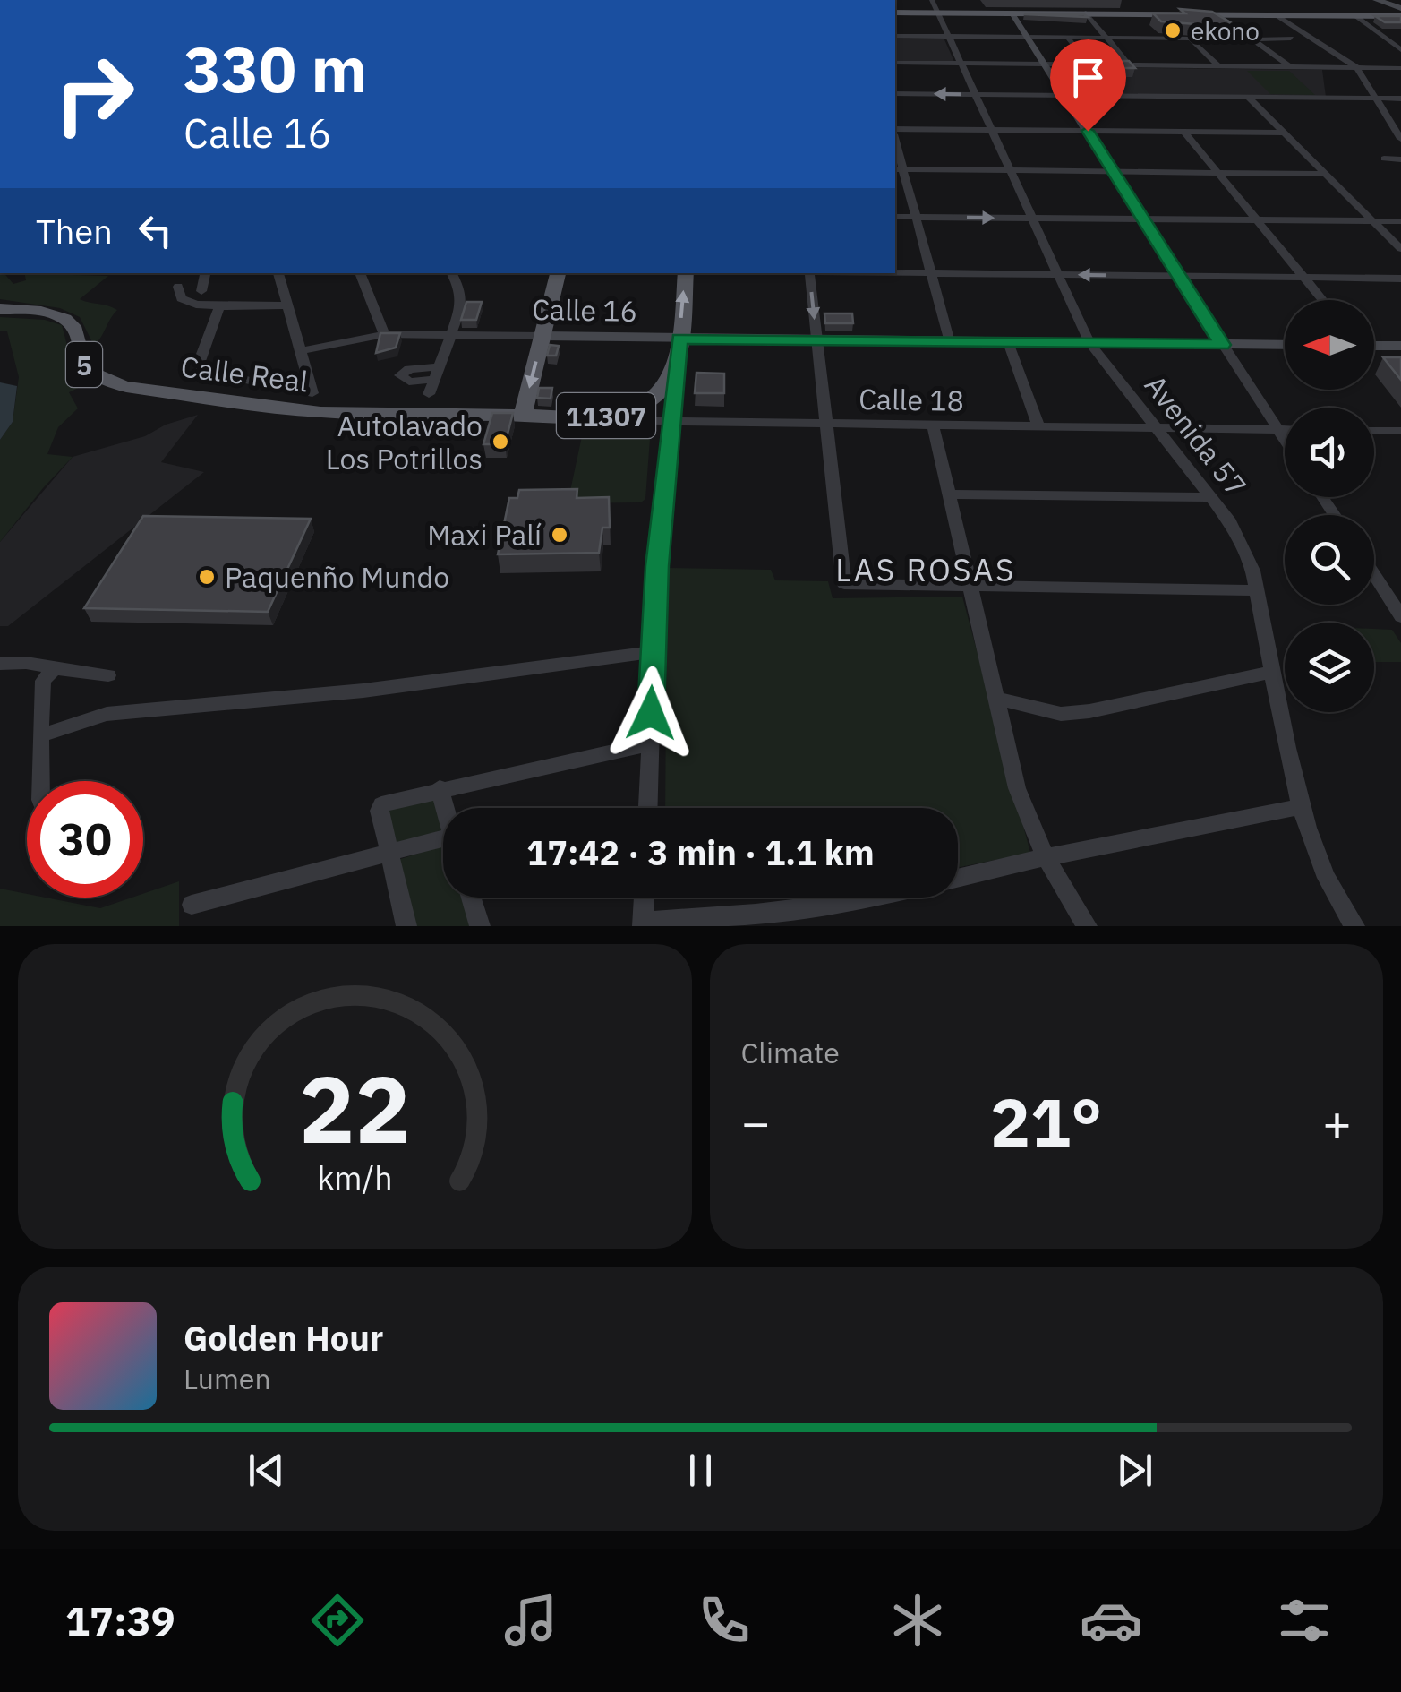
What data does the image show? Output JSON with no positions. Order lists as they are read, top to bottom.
{
  "streets": {
    "main road": ["5", "Calle Real", "11307"],
    "street": ["Calle 16", "Calle 18", "Avenida 57"]
  },
  "crossings": [
    ["Calle 16", "11307"],
    ["Calle 16", "Avenida 57"],
    ["Calle Real", "Calle 18"],
    ["Calle Real", "11307"],
    ["Calle 18", "11307"],
    ["Calle 18", "Avenida 57"]
  ],
  "districts": ["LAS ROSAS"],
  "places": [
    "ekono",
    "Autolavado Los Potrillos",
    "Maxi Palí",
    "Paquenño Mundo"
  ],
  "north": "left",
  "page": {
    "turn": ["330 m", "Calle 16"],
    "then": "Then",
    "limit": "30",
    "trip": "17:42 · 3 min · 1.1 km",
    "tile": "Climate",
    "heat": ["−", "21°", "+"],
    "song": ["Golden Hour", "Lumen"],
    "tabs": "17:39",
    "gauge": ["22", "km/h"]
  }
}
